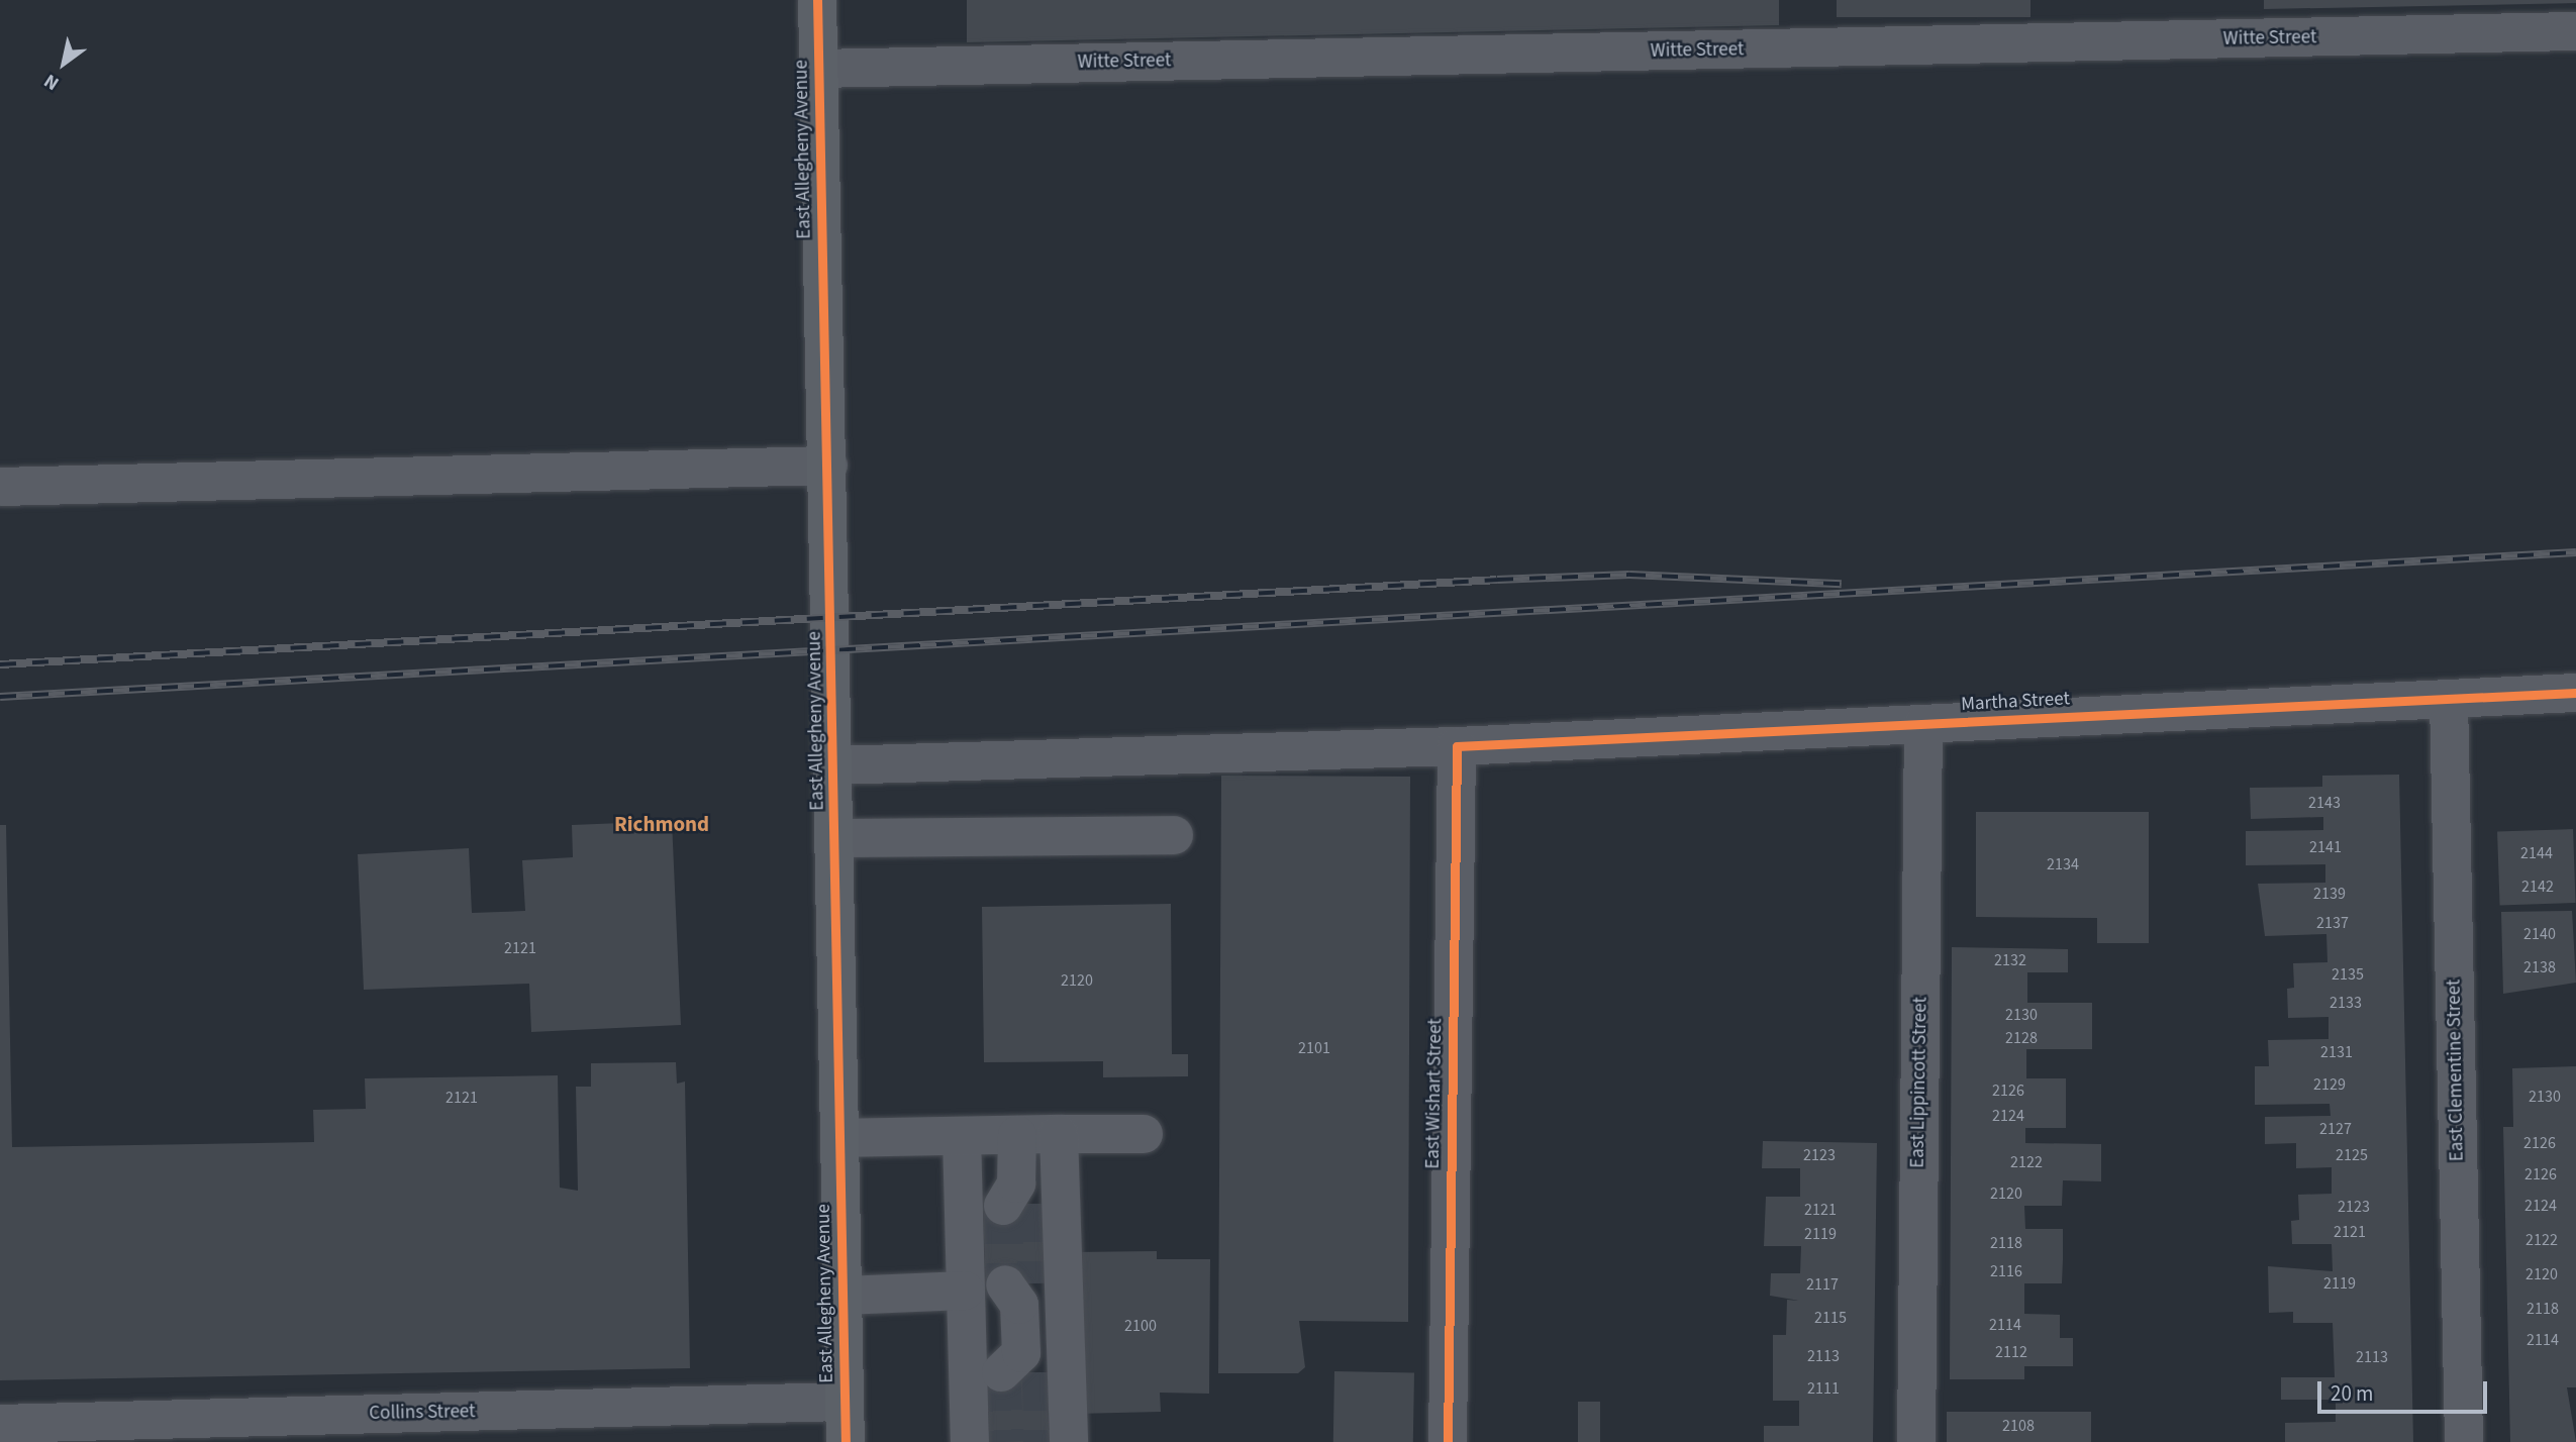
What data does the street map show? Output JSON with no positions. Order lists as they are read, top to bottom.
{
  "streets": {
    "main road": ["East Allegheny Avenue"],
    "street": [
      "Witte Street",
      "Martha Street",
      "East Clementine Street",
      "East Lippincott Street",
      "East Wishart Street",
      "Collins Street"
    ]
  },
  "crossings": [
    ["Witte Street", "East Allegheny Avenue"],
    ["East Allegheny Avenue", "Martha Street"],
    ["East Allegheny Avenue", "Collins Street"],
    ["Martha Street", "East Clementine Street"],
    ["Martha Street", "East Lippincott Street"],
    ["Martha Street", "East Wishart Street"]
  ],
  "districts": ["Richmond"],
  "house_numbers": [
    "2143",
    "2141",
    "2144",
    "2134",
    "2142",
    "2139",
    "2137",
    "2140",
    "2121",
    "2132",
    "2138",
    "2135",
    "2120",
    "2133",
    "2130",
    "2128",
    "2101",
    "2131",
    "2129",
    "2126",
    "2130",
    "2121",
    "2124",
    "2127",
    "2126",
    "2123",
    "2125",
    "2122",
    "2126",
    "2120",
    "2124",
    "2123",
    "2121",
    "2121",
    "2119",
    "2122",
    "2118",
    "2116",
    "2120",
    "2119",
    "2117",
    "2118",
    "2115",
    "2114",
    "2100",
    "2114",
    "2112",
    "2113",
    "2113",
    "2111",
    "2108"
  ],
  "scale_bar": "20 m",
  "north": "bottom left"
}
